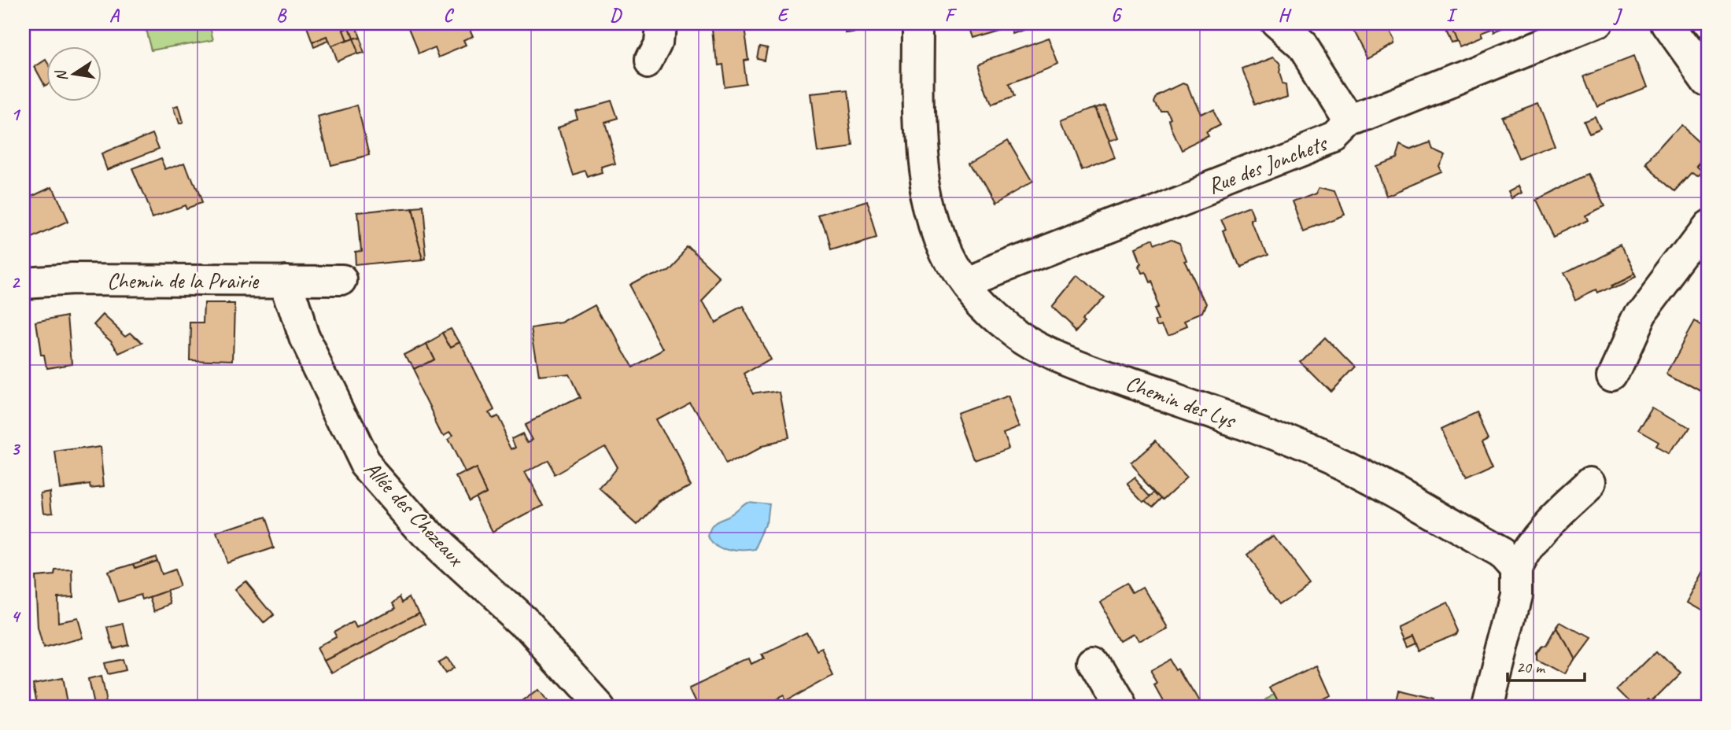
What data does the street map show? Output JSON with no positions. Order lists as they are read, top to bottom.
{
  "streets": {
    "street": [
      "Rue des Jonchets",
      "Chemin de la Prairie",
      "Chemin des Lys",
      "Allée des Chezeaux"
    ]
  },
  "crossings": [
    ["Rue des Jonchets", "Chemin des Lys"],
    ["Chemin de la Prairie", "Allée des Chezeaux"]
  ],
  "scale_bar": "20 m",
  "north": "left",
  "grid": {
    "columns": [
      "A",
      "B",
      "C",
      "D",
      "E",
      "F",
      "G",
      "H",
      "I",
      "J"
    ],
    "rows": [
      "1",
      "2",
      "3",
      "4"
    ]
  }
}
